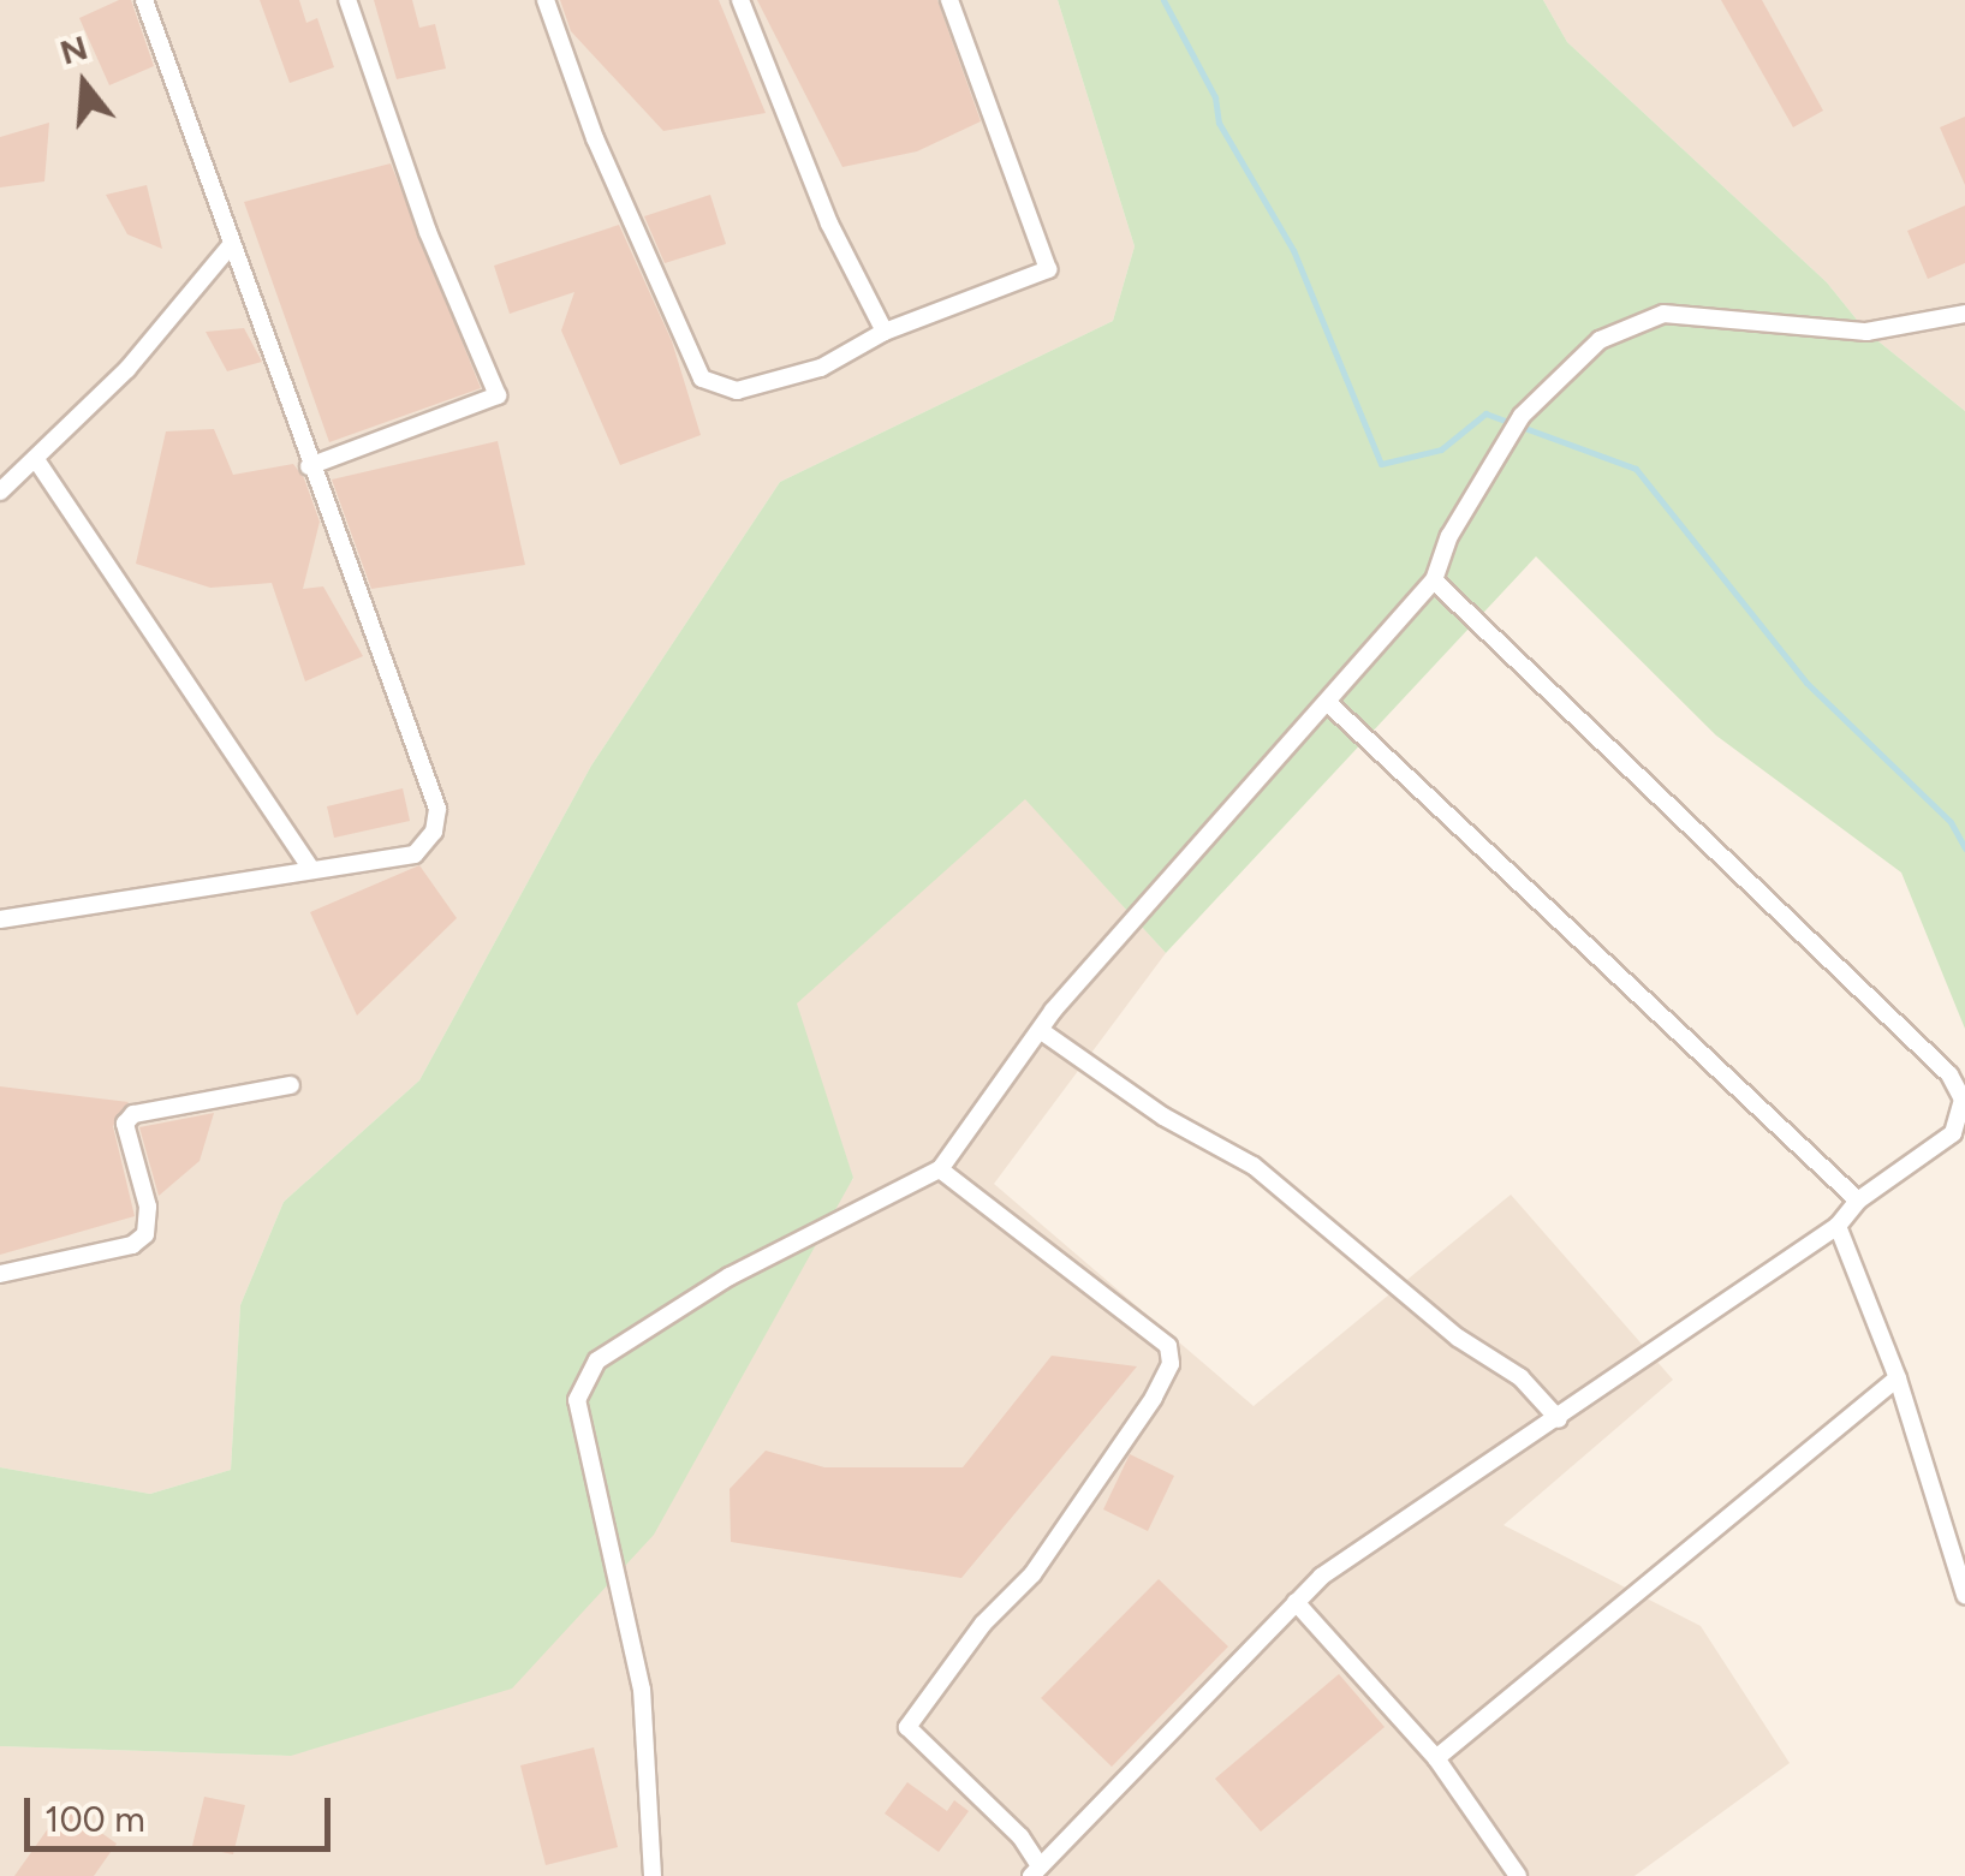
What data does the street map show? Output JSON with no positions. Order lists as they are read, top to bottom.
{
  "scale_bar": "100 m",
  "north": "top"
}
